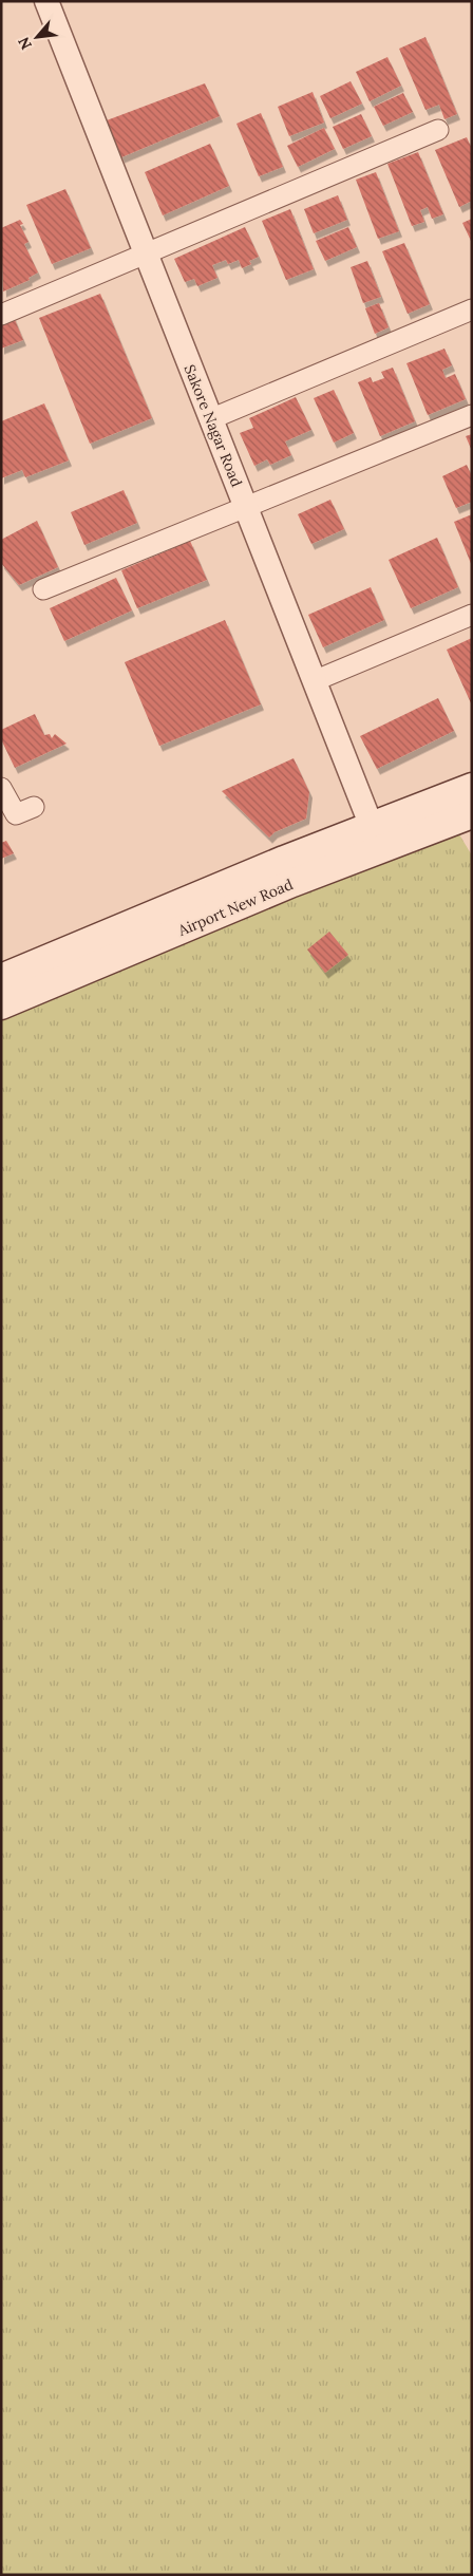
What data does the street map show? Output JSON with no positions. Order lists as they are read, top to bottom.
{
  "streets": {
    "main road": ["Airport New Road"],
    "street": ["Sakore Nagar Road"]
  },
  "crossings": [
    ["Sakore Nagar Road", "Airport New Road"]
  ],
  "north": "bottom left"
}
